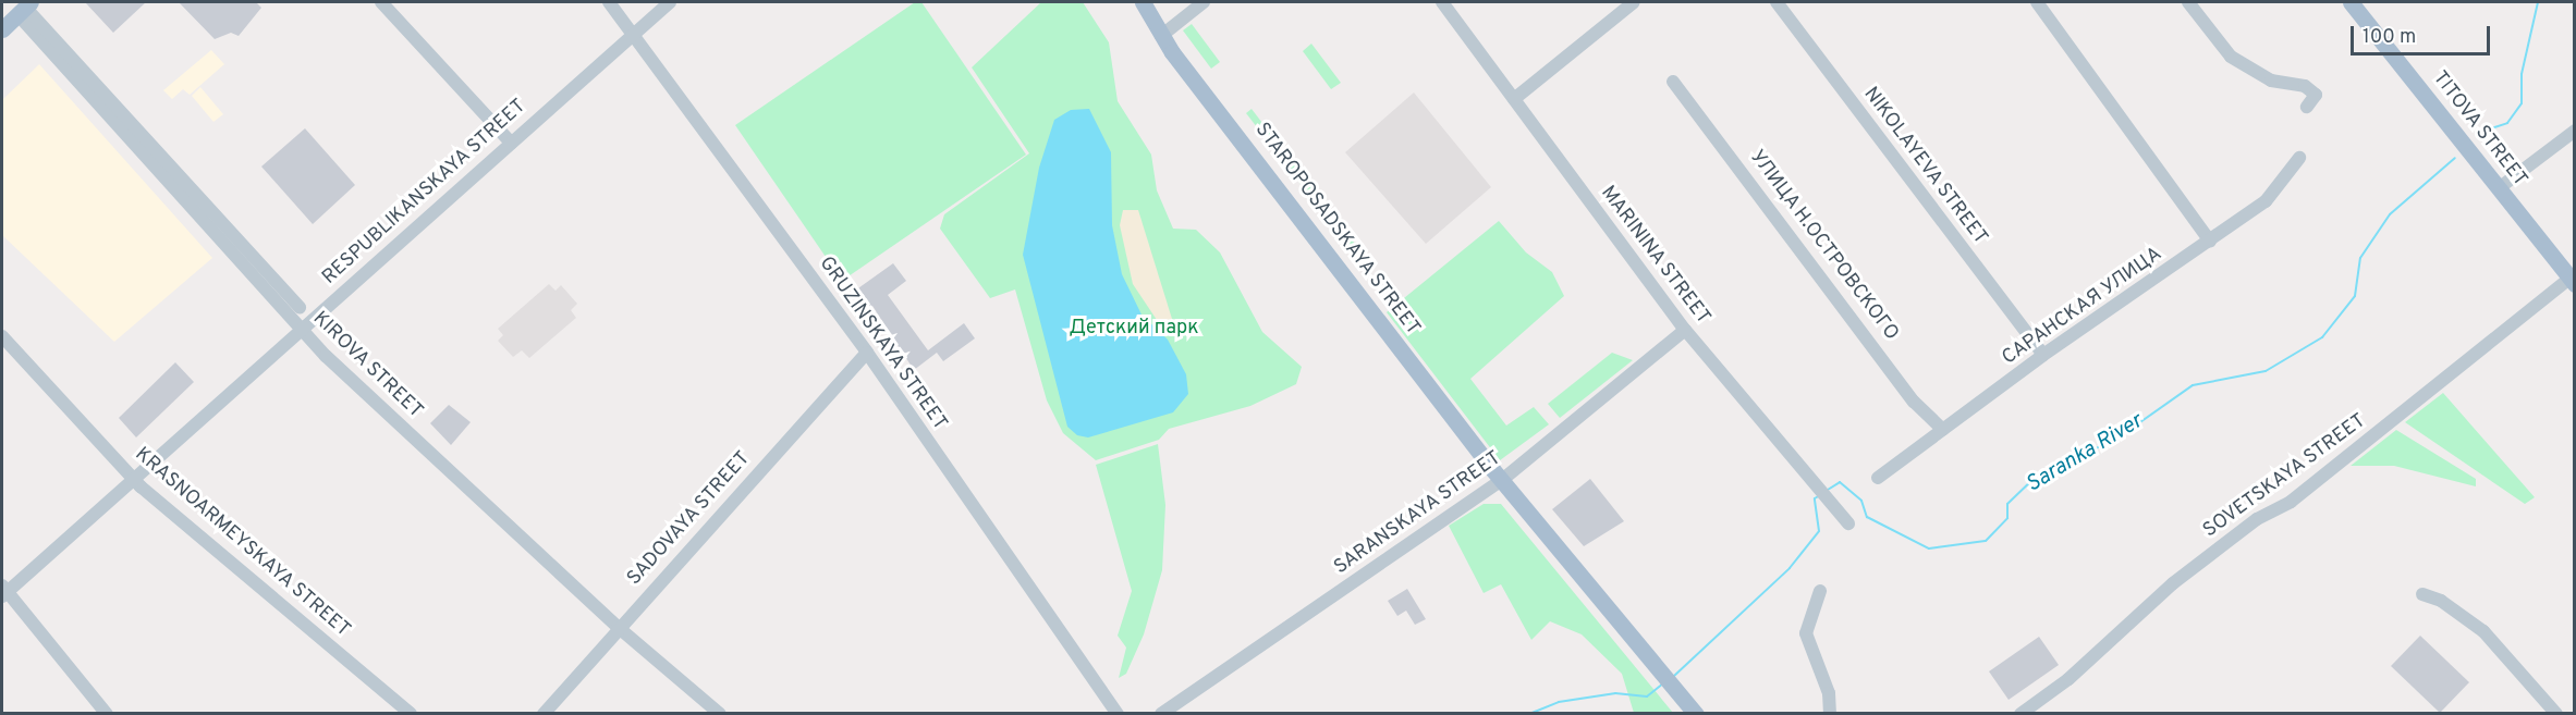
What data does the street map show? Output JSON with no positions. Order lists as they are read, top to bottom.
{
  "streets": {
    "main road": ["TITOVA STREET", "STAROPOSADSKAYA STREET"],
    "street": [
      "NIKOLAYEVA STREET",
      "RESPUBLIKANSKAYA STREET",
      "УЛИЦА Н.ОСТРОВСКОГО",
      "MARININA STREET",
      "САРАНСКАЯ УЛИЦА",
      "GRUZINSKAYA STREET",
      "KIROVA STREET",
      "SOVETSKAYA STREET",
      "SARANSKAYA STREET",
      "SADOVAYA STREET",
      "KRASNOARMEYSKAYA STREET"
    ]
  },
  "crossings": [
    ["TITOVA STREET", "SOVETSKAYA STREET"],
    ["NIKOLAYEVA STREET", "САРАНСКАЯ УЛИЦА"],
    ["RESPUBLIKANSKAYA STREET", "GRUZINSKAYA STREET"],
    ["RESPUBLIKANSKAYA STREET", "KIROVA STREET"],
    ["RESPUBLIKANSKAYA STREET", "KRASNOARMEYSKAYA STREET"],
    ["STAROPOSADSKAYA STREET", "SARANSKAYA STREET"],
    ["УЛИЦА Н.ОСТРОВСКОГО", "САРАНСКАЯ УЛИЦА"],
    ["MARININA STREET", "SARANSKAYA STREET"],
    ["GRUZINSKAYA STREET", "SADOVAYA STREET"],
    ["KIROVA STREET", "SADOVAYA STREET"]
  ],
  "water": ["Saranka River"],
  "parks": ["Детский парк"],
  "scale_bar": "100 m"
}
